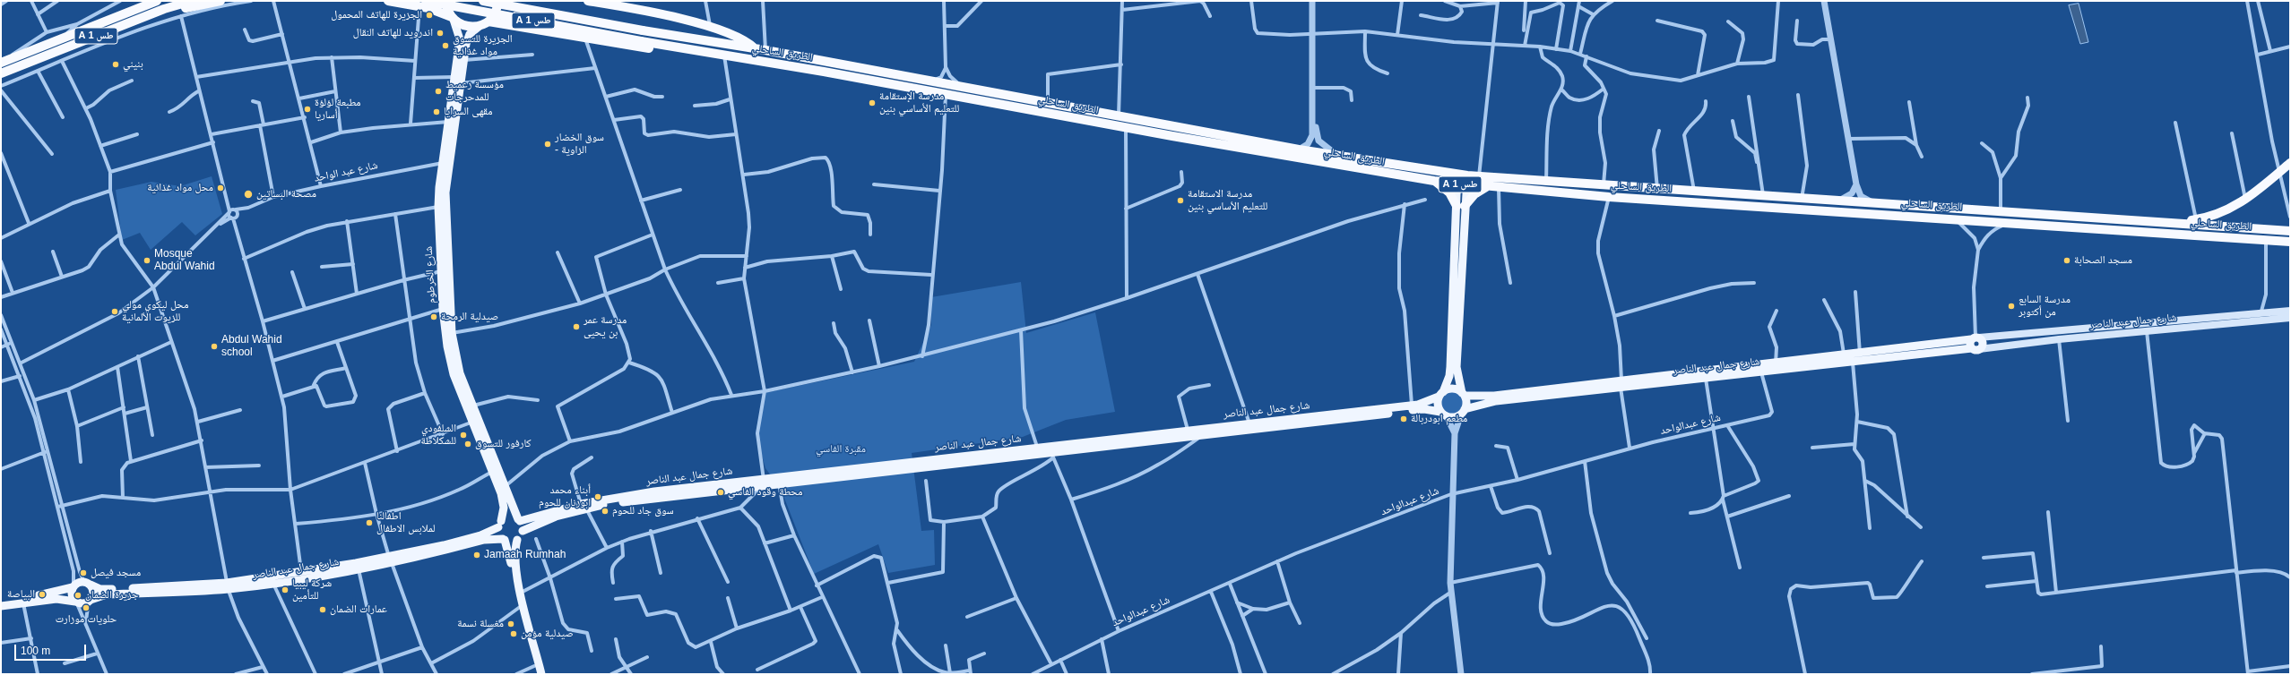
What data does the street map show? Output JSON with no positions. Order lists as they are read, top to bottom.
{
  "streets": {
    "highway": ["A 1 طس", "الطريق الساحلي"],
    "main road": ["شارع الخرطوم", "شارع جمال عبد الناصر"],
    "street": ["شارع عبد الواحد", "شارع عبدالواحد"]
  },
  "crossings": [
    ["شارع عبد الواحد", "شارع الخرطوم"],
    ["شارع الخرطوم", "شارع جمال عبد الناصر"],
    ["شارع جمال عبد الناصر", "شارع عبدالواحد"]
  ],
  "parks": ["مقبرة الفاسي"],
  "places": [
    "الجزيرة للهاتف المحمول",
    "اندرويد للهاتف النقال",
    "الجزيرة للتسوق مواد غذائية",
    "بنيني",
    "مؤسسة زعميط للمدحرجات",
    "مدرسة اﻹستقامة للتعليم اﻷساسي بنين",
    "مطبعة لؤلؤة أساريا",
    "مقهى السرايا",
    "سوق الخضار - الزاوية",
    "محل مواد غذائية",
    "مصحة البساتين",
    "مدرسة الاستقامة للتعليم الأساسي بنين",
    "Mosque Abdul Wahid",
    "مسجد الصحابة",
    "مدرسة السابع من أكتوبر",
    "محل ليكوي مولي للزيوت الألمانية",
    "صيدلية الرمحة",
    "مدرسة عمر بن يحيى",
    "Abdul Wahid school",
    "مطعم ابودربالة",
    "الشلفودي للشكلاطة",
    "كارفور للتسوق",
    "محطة وقود الفاسي",
    "أبناء محمد ابوزنان للحوم",
    "سوق جاد للحوم",
    "اطفالنا لملابس الاطفال",
    "Jamaah Rumhah",
    "مسجد فيصل",
    "شركة ليبيا للتأمين",
    "البياصة",
    "جزيرة الضمان",
    "حلويات موزارت",
    "عمارات الضمان",
    "مغسلة نسمة",
    "صيدلية مؤمن"
  ],
  "scale_bar": "100 m"
}
